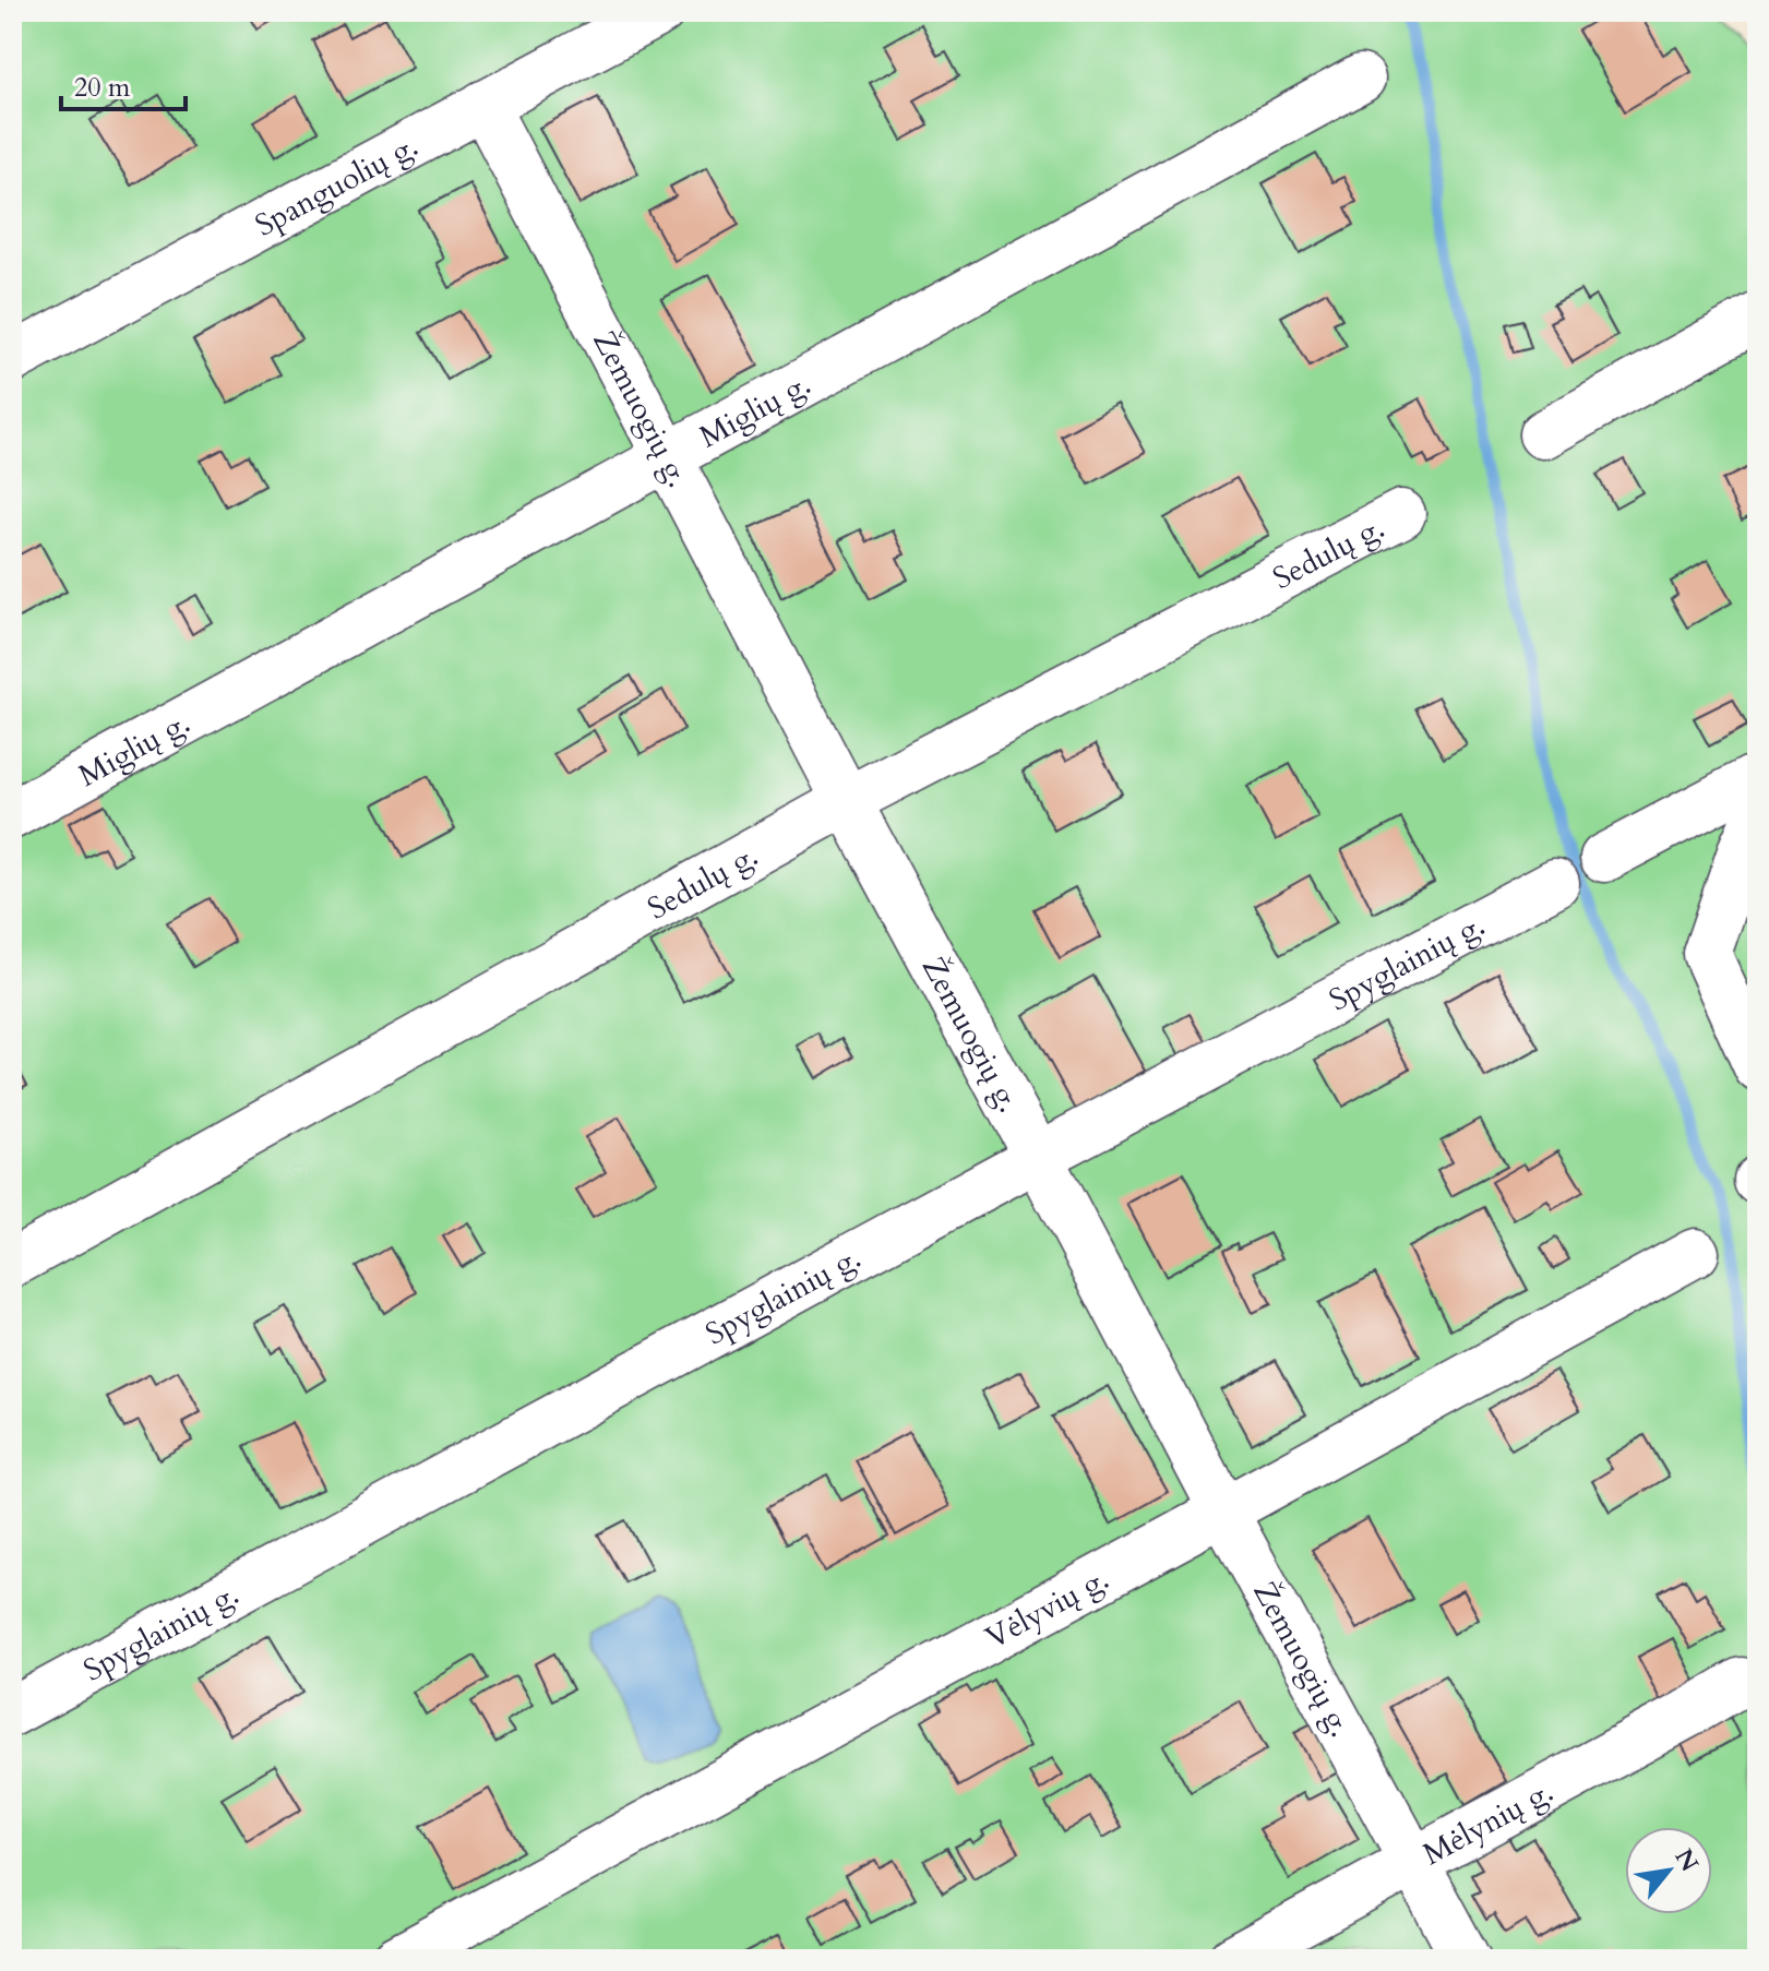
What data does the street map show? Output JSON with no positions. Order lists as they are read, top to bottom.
{
  "streets": {
    "street": [
      "Spanguolių g.",
      "Žemuogių g.",
      "Miglių g.",
      "Sedulų g.",
      "Spyglainių g.",
      "Vėlyvių g.",
      "Mėlynių g."
    ]
  },
  "crossings": [
    ["Spanguolių g.", "Žemuogių g."],
    ["Žemuogių g.", "Miglių g."],
    ["Žemuogių g.", "Sedulų g."],
    ["Žemuogių g.", "Spyglainių g."],
    ["Žemuogių g.", "Vėlyvių g."],
    ["Žemuogių g.", "Mėlynių g."]
  ],
  "scale_bar": "20 m",
  "north": "top right"
}
